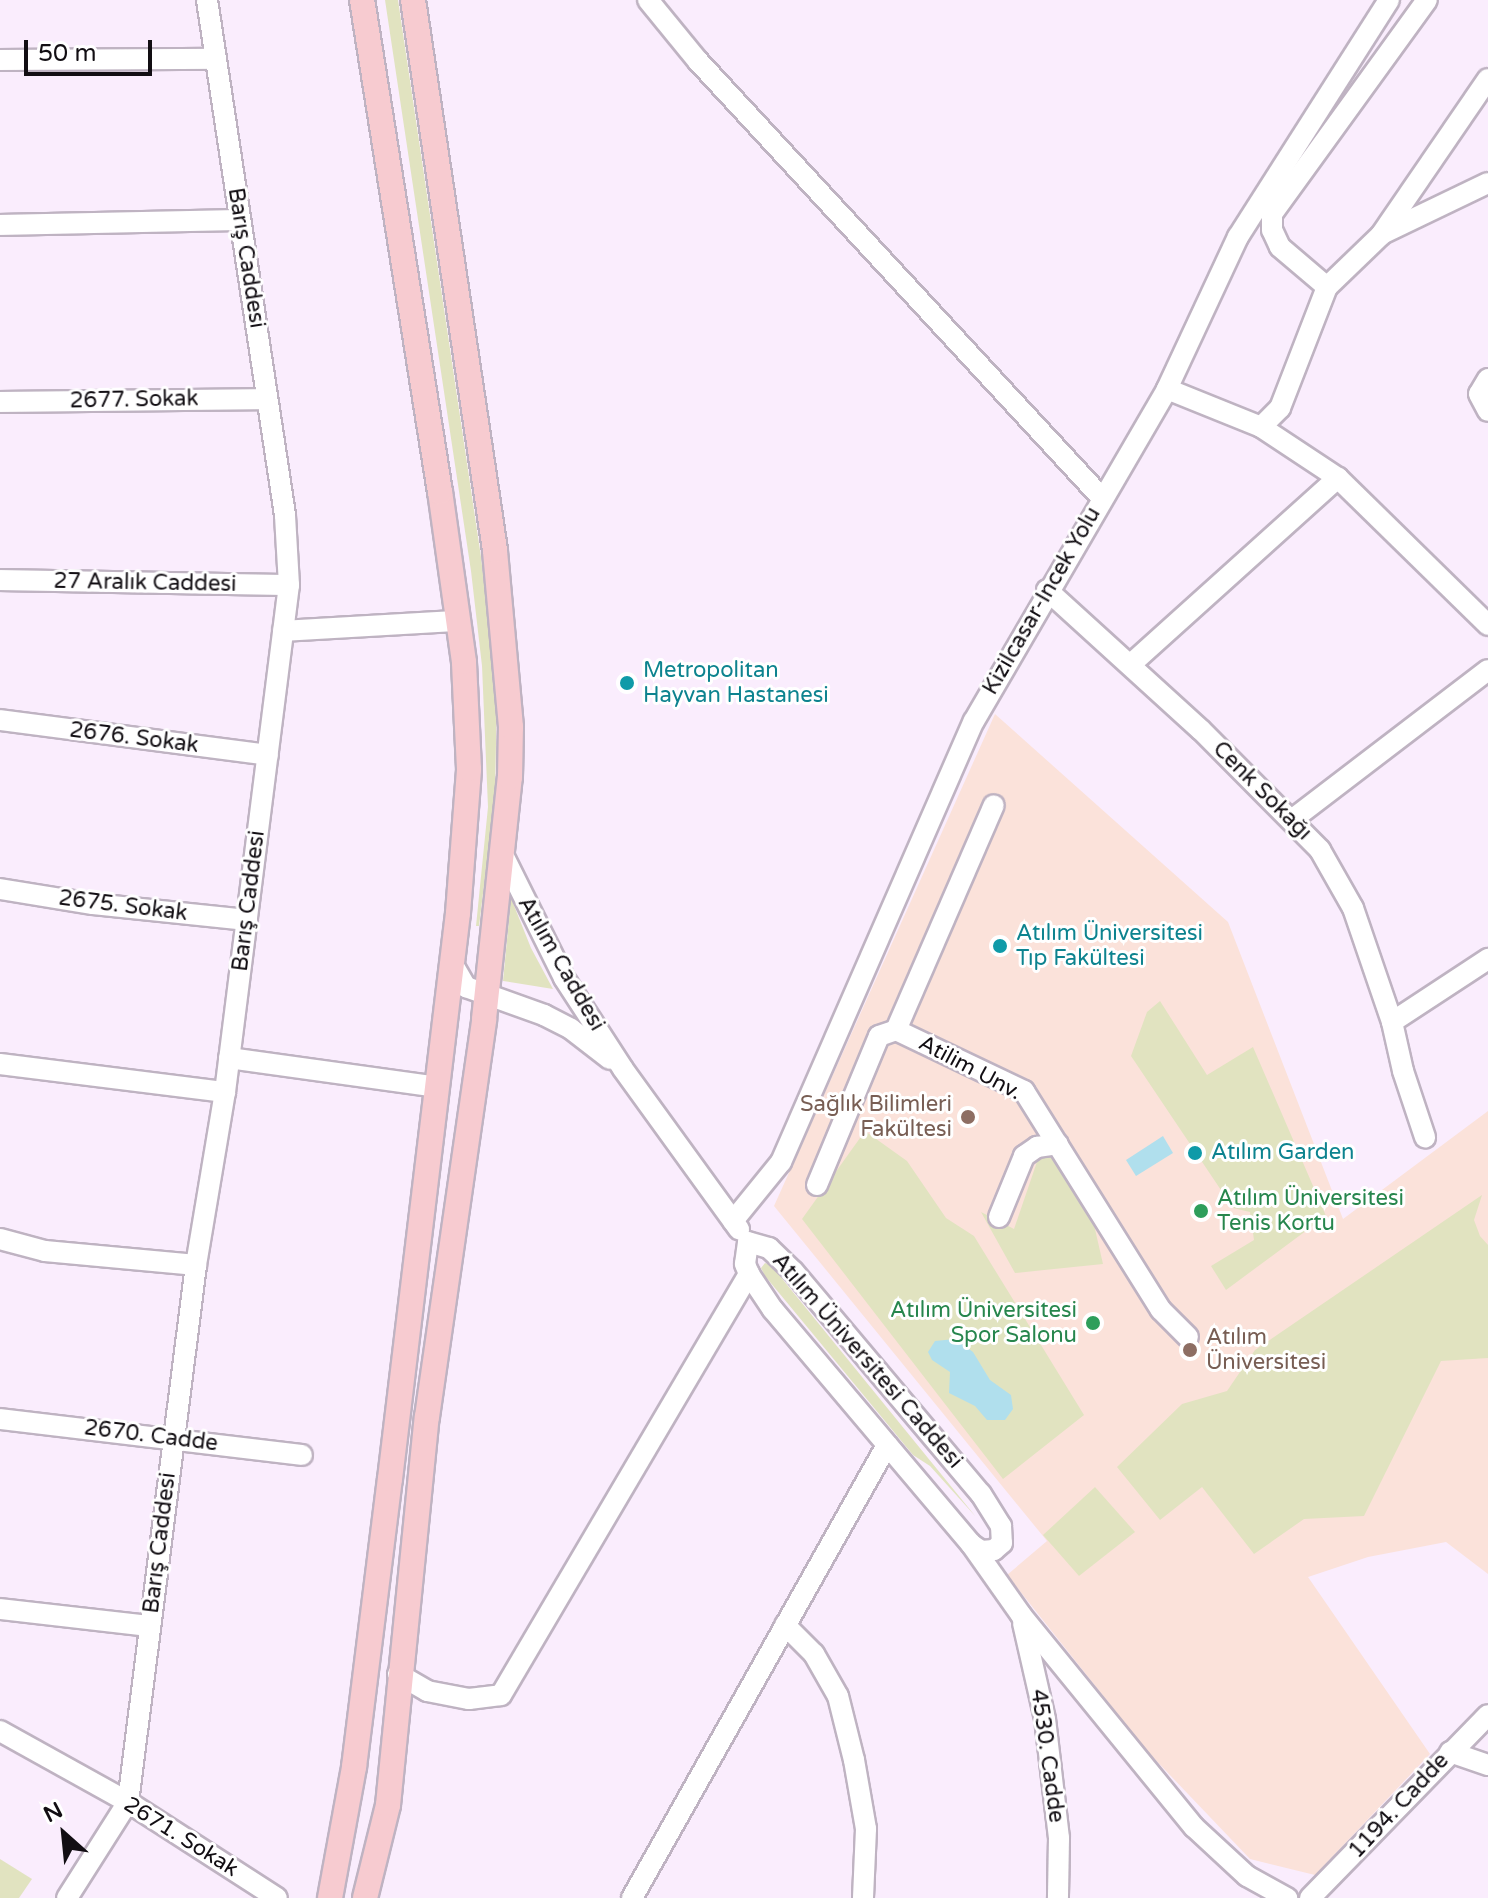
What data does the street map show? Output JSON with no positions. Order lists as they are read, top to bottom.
{
  "streets": {
    "street": [
      "Barış Caddesi",
      "2677. Sokak",
      "27 Aralık Caddesi",
      "Kizilcasar-Incek Yolu",
      "2676. Sokak",
      "Cenk Sokağı",
      "2675. Sokak",
      "Atılım Caddesi",
      "Atilim Unv.",
      "Atılım Üniversitesi Caddesi",
      "2670. Cadde",
      "4530. Cadde",
      "1194. Cadde",
      "2671. Sokak"
    ]
  },
  "crossings": [
    ["Barış Caddesi", "2677. Sokak"],
    ["Barış Caddesi", "27 Aralık Caddesi"],
    ["Barış Caddesi", "2676. Sokak"],
    ["Barış Caddesi", "2675. Sokak"],
    ["Barış Caddesi", "2670. Cadde"],
    ["Barış Caddesi", "2671. Sokak"],
    ["Kizilcasar-Incek Yolu", "Cenk Sokağı"],
    ["Kizilcasar-Incek Yolu", "Atılım Caddesi"],
    ["Atılım Caddesi", "Atılım Üniversitesi Caddesi"],
    ["Atılım Üniversitesi Caddesi", "4530. Cadde"]
  ],
  "places": [
    "Metropolitan Hayvan Hastanesi",
    "Atılım Üniversitesi Tıp Fakültesi",
    "Sağlık Bilimleri Fakültesi",
    "Atılım Garden",
    "Atılım Üniversitesi Tenis Kortu",
    "Atılım Üniversitesi Spor Salonu",
    "Atılım Üniversitesi"
  ],
  "scale_bar": "50 m",
  "north": "top left"
}
